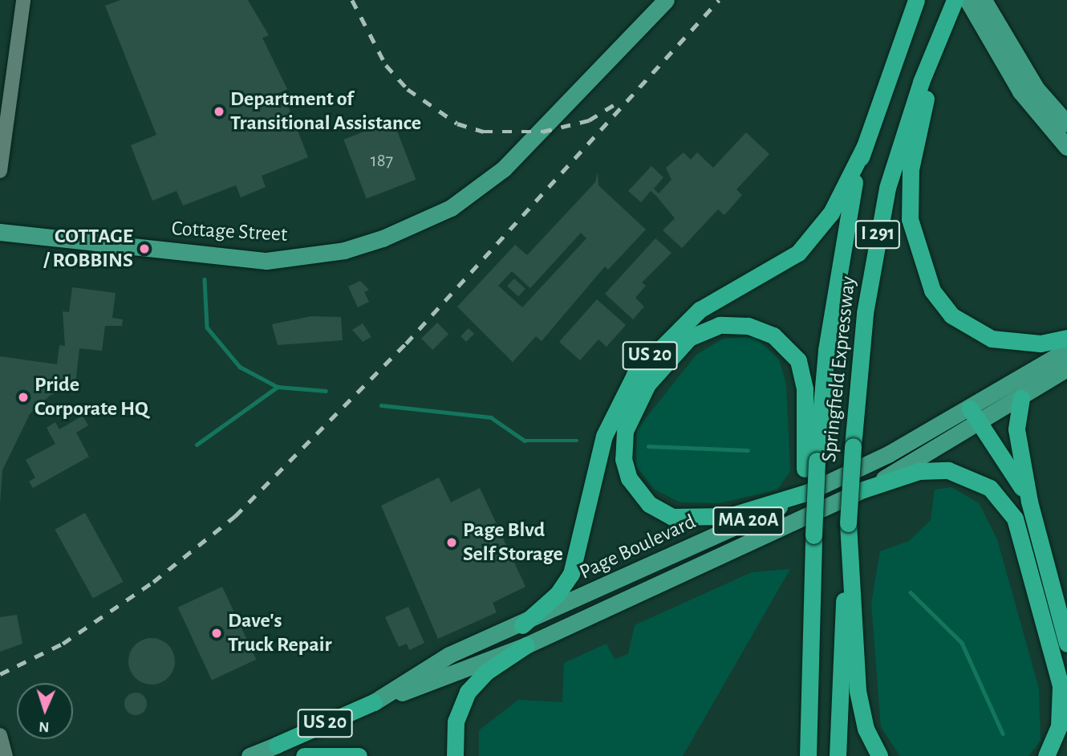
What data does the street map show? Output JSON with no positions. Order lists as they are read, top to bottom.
{
  "streets": {
    "highway": [
      "I 291",
      "US 20",
      "Springfield Expressway",
      "Page Boulevard"
    ],
    "main road": ["Cottage Street", "MA 20A"]
  },
  "crossings": [
    ["US 20", "Springfield Expressway"],
    ["US 20", "Page Boulevard"]
  ],
  "places": [
    "Department of Transitional Assistance",
    "COTTAGE / ROBBINS",
    "Pride Corporate HQ",
    "Page Blvd Self Storage",
    "Dave's Truck Repair"
  ],
  "house_numbers": ["187"],
  "north": "bottom"
}
